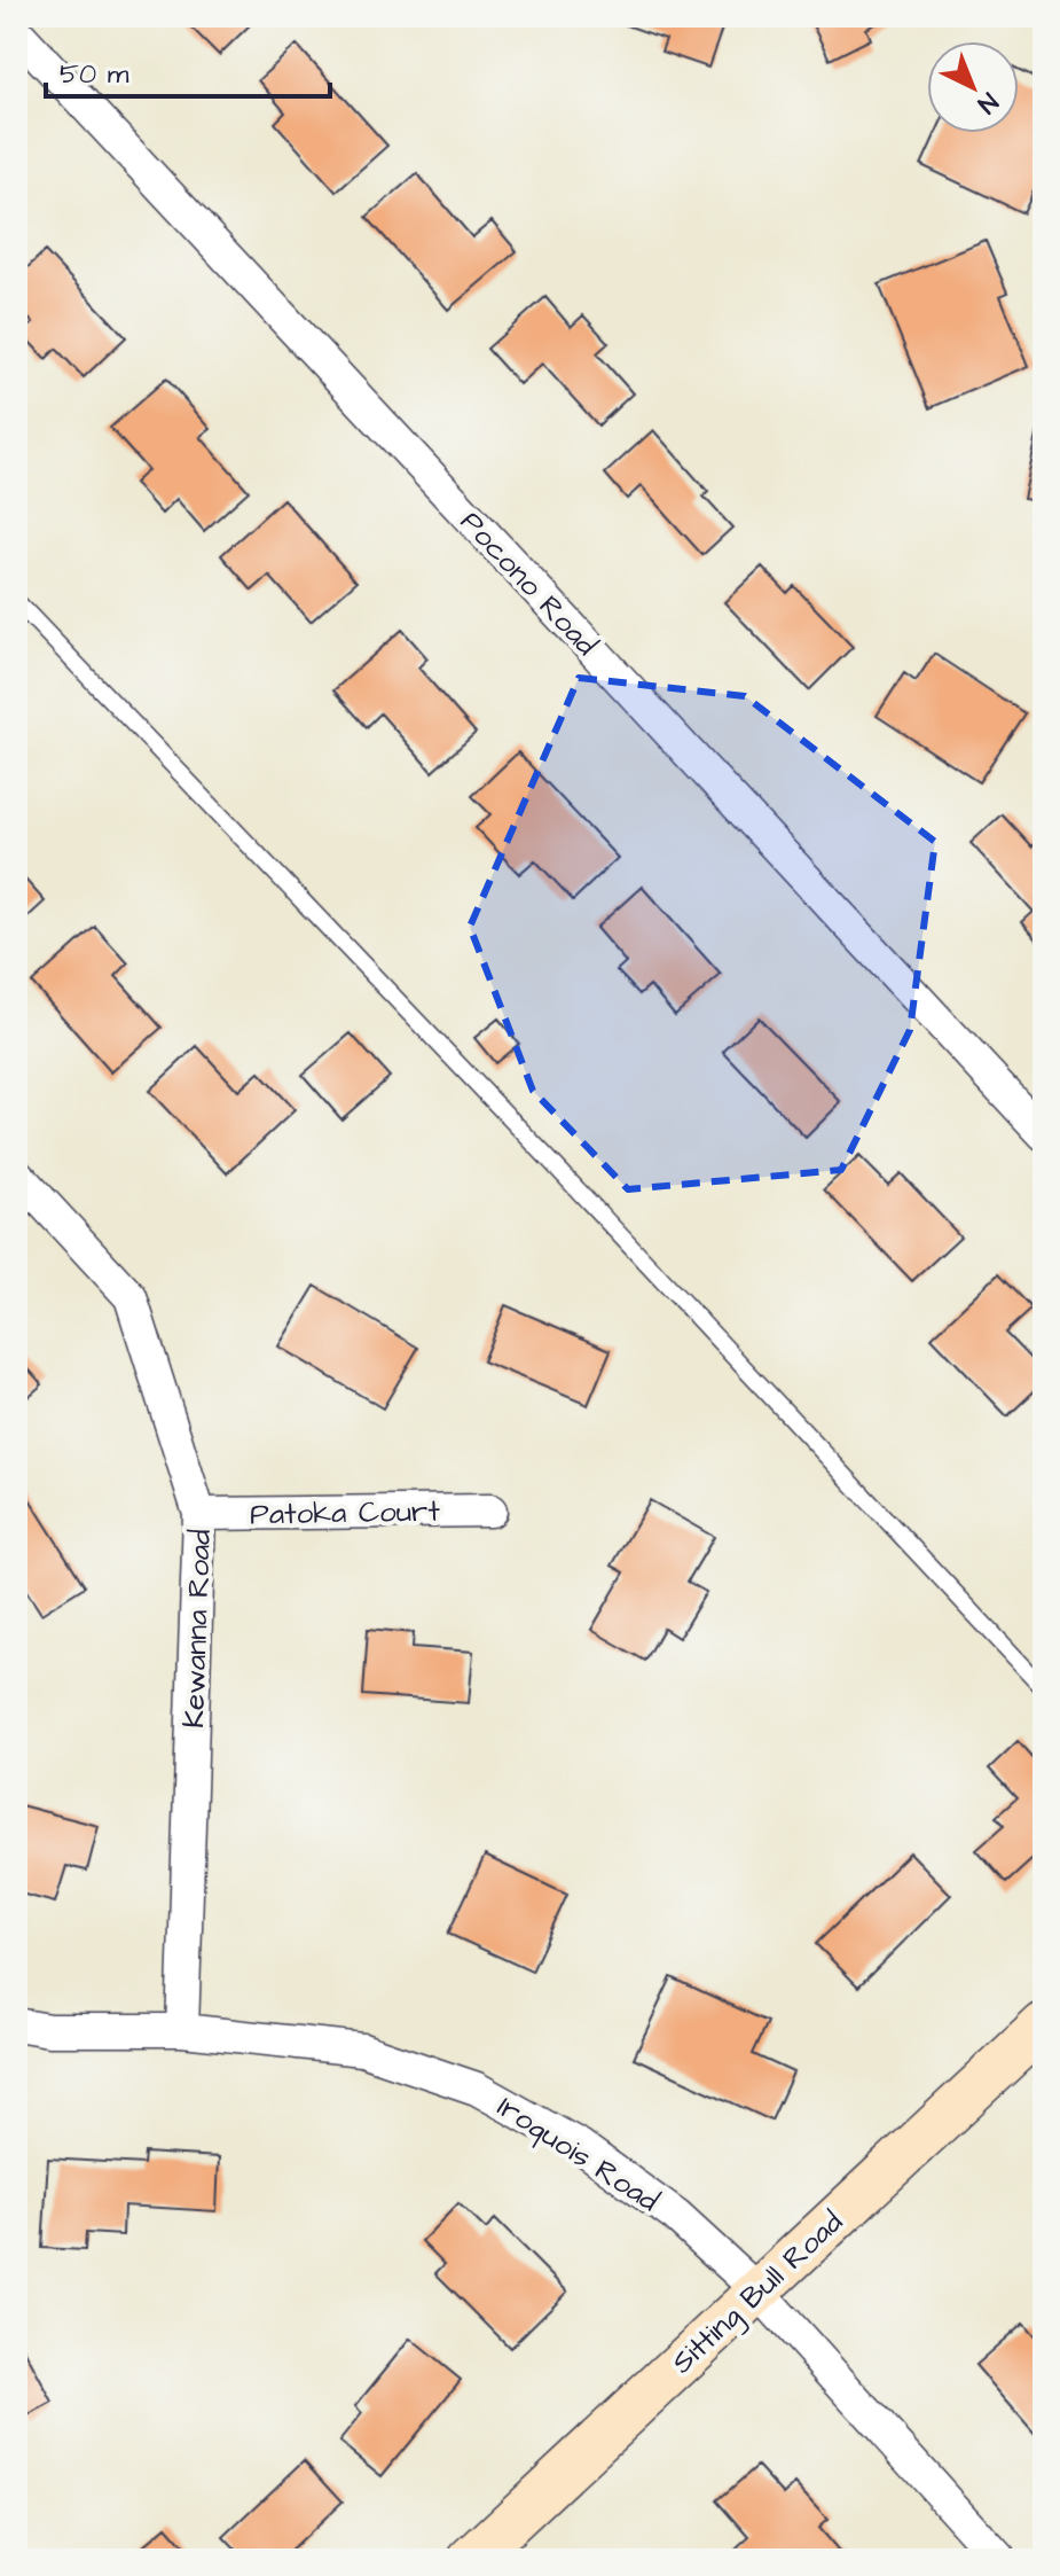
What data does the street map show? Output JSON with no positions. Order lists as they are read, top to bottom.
{
  "streets": {
    "street": [
      "Pocono Road",
      "Patoka Court",
      "Kewanna Road",
      "Iroquois Road",
      "Sitting Bull Road"
    ]
  },
  "crossings": [
    ["Patoka Court", "Kewanna Road"],
    ["Kewanna Road", "Iroquois Road"],
    ["Iroquois Road", "Sitting Bull Road"]
  ],
  "scale_bar": "50 m",
  "north": "bottom right"
}
